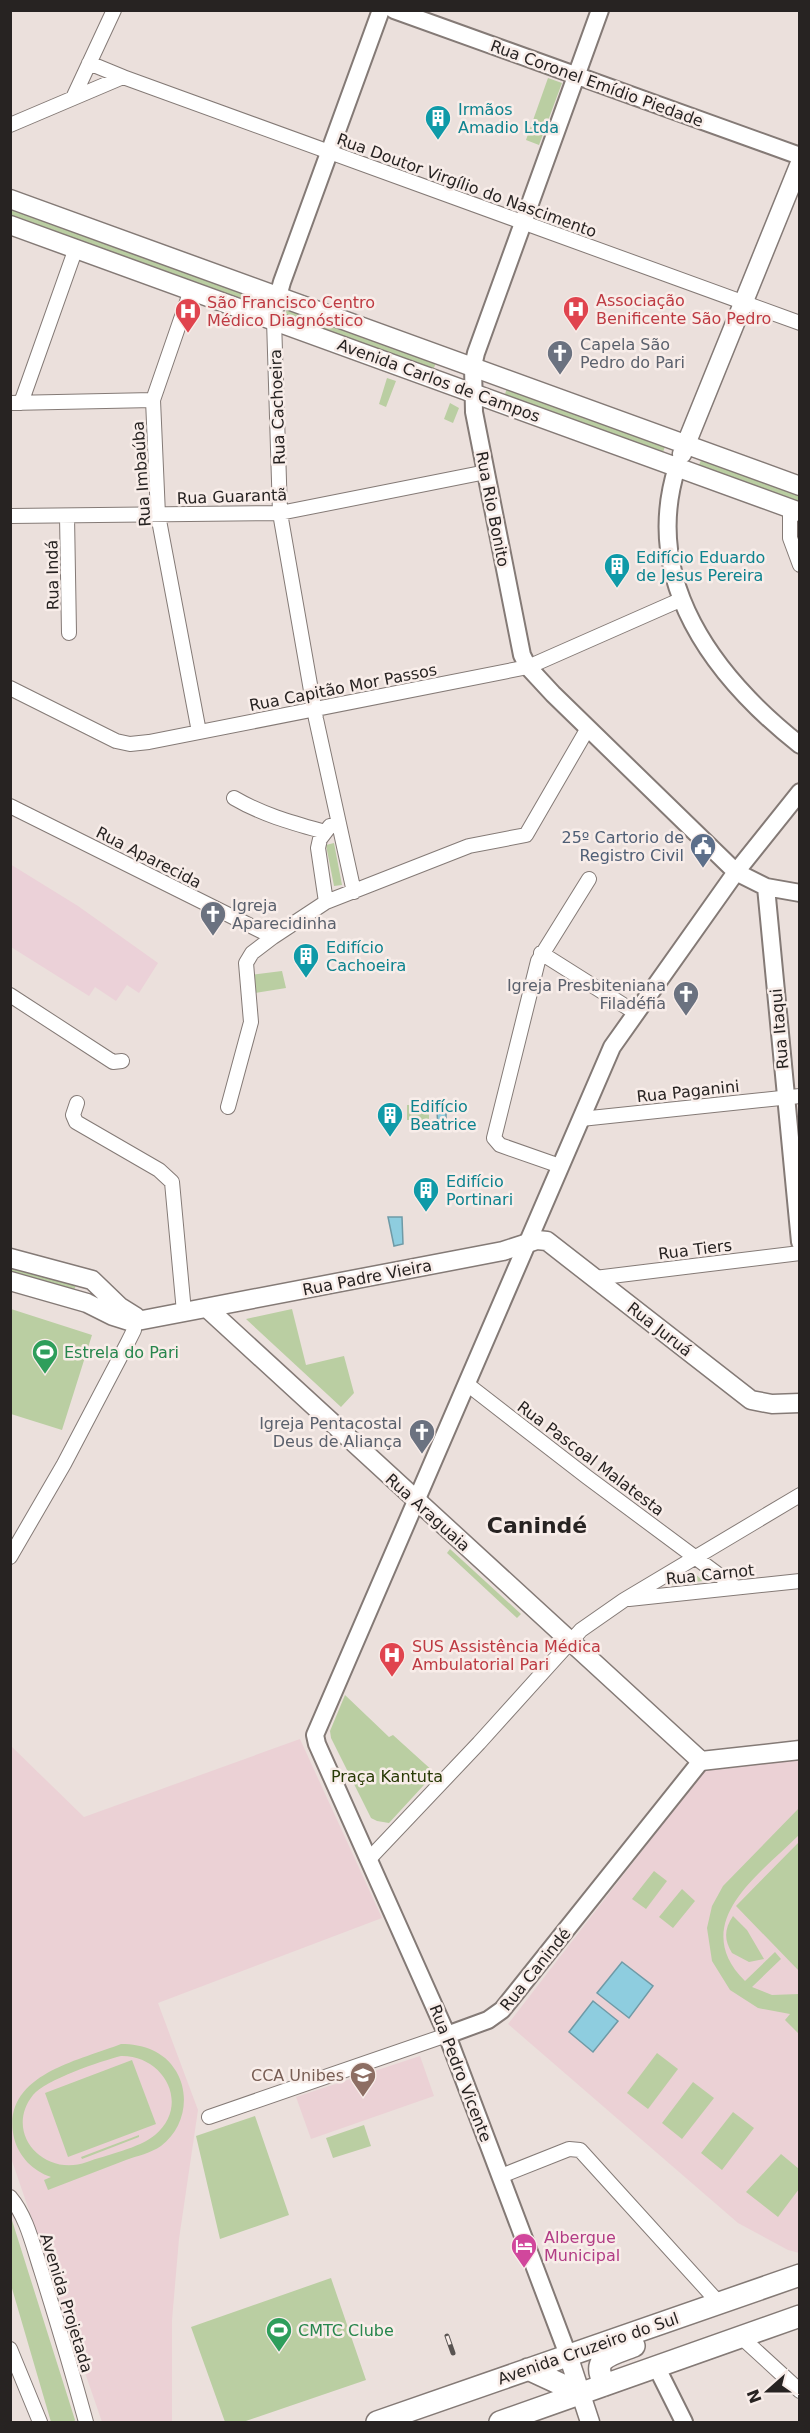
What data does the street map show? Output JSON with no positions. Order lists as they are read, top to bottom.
{
  "streets": {
    "main road": [
      "Avenida Carlos de Campos",
      "Rua Padre Vieira",
      "Rua Juruá",
      "Rua Araguaia",
      "Rua Pedro Vicente",
      "Avenida Cruzeiro do Sul"
    ],
    "street": [
      "Rua Coronel Emídio Piedade",
      "Rua Doutor Virgílio do Nascimento",
      "Rua Cachoeira",
      "Rua Imbaúba",
      "Rua Guarantã",
      "Rua Rio Bonito",
      "Rua Indá",
      "Rua Capitão Mor Passos",
      "Rua Aparecida",
      "Rua Itaqui",
      "Rua Paganini",
      "Rua Tiers",
      "Rua Pascoal Malatesta",
      "Rua Carnot",
      "Rua Canindé",
      "Avenida Projetada"
    ]
  },
  "crossings": [
    ["Rua Coronel Emídio Piedade", "Rua Rio Bonito"],
    ["Rua Doutor Virgílio do Nascimento", "Rua Cachoeira"],
    ["Rua Doutor Virgílio do Nascimento", "Rua Rio Bonito"],
    ["Avenida Carlos de Campos", "Rua Cachoeira"],
    ["Avenida Carlos de Campos", "Rua Imbaúba"],
    ["Avenida Carlos de Campos", "Rua Rio Bonito"],
    ["Rua Cachoeira", "Rua Guarantã"],
    ["Rua Cachoeira", "Rua Capitão Mor Passos"],
    ["Rua Imbaúba", "Rua Guarantã"],
    ["Rua Imbaúba", "Rua Capitão Mor Passos"],
    ["Rua Guarantã", "Rua Rio Bonito"],
    ["Rua Guarantã", "Rua Indá"],
    ["Rua Rio Bonito", "Rua Capitão Mor Passos"],
    ["Rua Rio Bonito", "Rua Itaqui"],
    ["Rua Itaqui", "Rua Paganini"],
    ["Rua Tiers", "Rua Juruá"],
    ["Rua Padre Vieira", "Rua Juruá"],
    ["Rua Padre Vieira", "Rua Araguaia"],
    ["Rua Pascoal Malatesta", "Rua Carnot"],
    ["Rua Araguaia", "Rua Carnot"],
    ["Rua Araguaia", "Rua Canindé"],
    ["Rua Araguaia", "Rua Pedro Vicente"],
    ["Rua Carnot", "Rua Pedro Vicente"],
    ["Rua Canindé", "Rua Pedro Vicente"],
    ["Rua Pedro Vicente", "Avenida Cruzeiro do Sul"]
  ],
  "districts": ["Canindé"],
  "parks": ["Praça Kantuta"],
  "places": {
    "building": [
      "Irmãos Amadio Ltda",
      "Edifício Eduardo de Jesus Pereira",
      "Edifício Cachoeira",
      "Edifício Beatrice",
      "Edifício Portinari"
    ],
    "hospital": ["Associação Benificente São Pedro", "São Francisco Centro Médico Diagnóstico", "SUS Assistência Médica Ambulatorial Pari"],
    "church": [
      "Capela São Pedro do Pari",
      "Igreja Aparecidinha",
      "Igreja Presbiteniana Filadéfia",
      "Igreja Pentacostal Deus de Aliança"
    ],
    "public building": ["25º Cartorio de Registro Civil"],
    "sports": ["Estrela do Pari", "CMTC Clube"],
    "school or university": ["CCA Unibes"],
    "hotel": ["Albergue Municipal"]
  },
  "north": "left"
}
